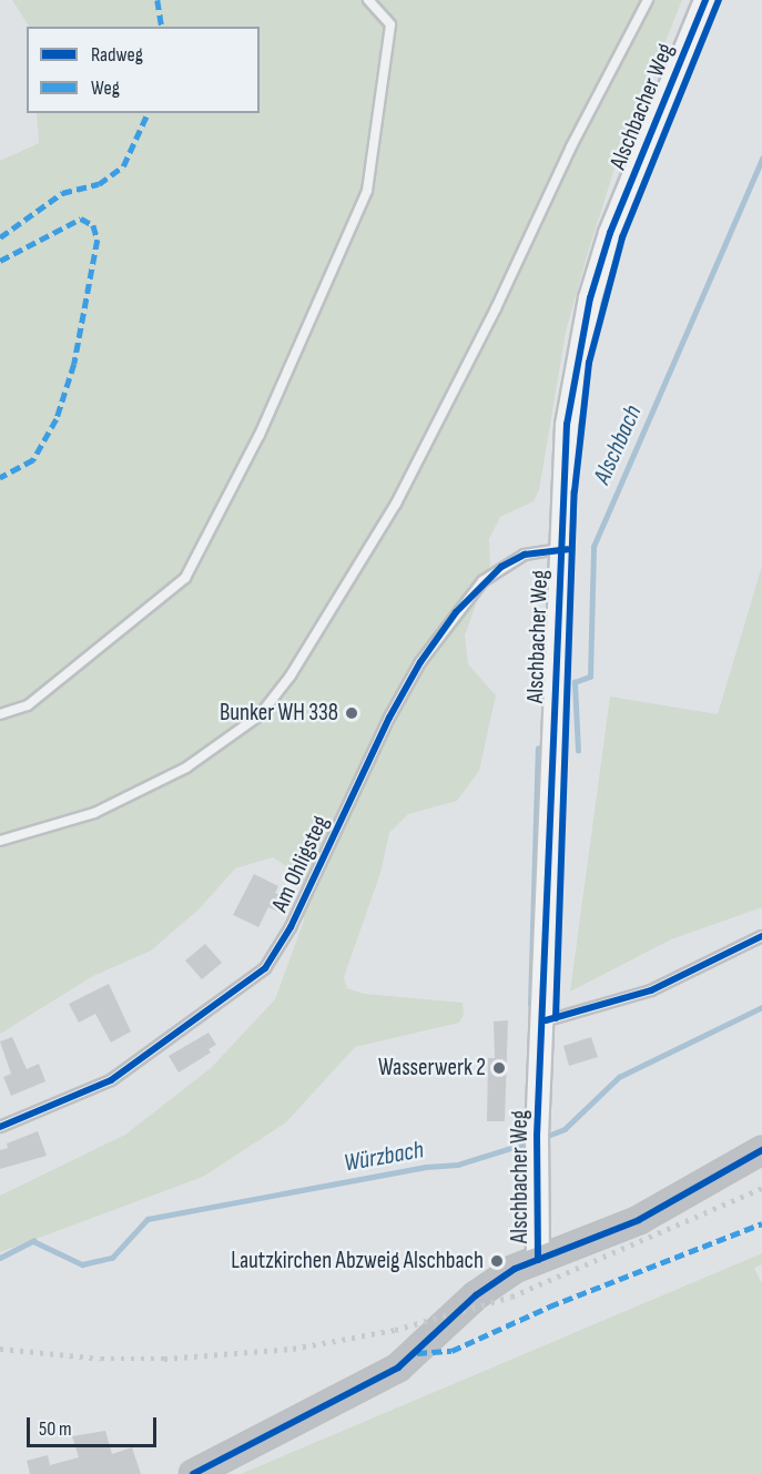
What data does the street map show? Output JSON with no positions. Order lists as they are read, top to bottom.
{
  "streets": {
    "street": ["Alschbacher Weg"],
    "lane": ["Am Ohligsteg"]
  },
  "crossings": [
    ["Alschbacher Weg", "Am Ohligsteg"]
  ],
  "water": ["Alschbach", "Würzbach"],
  "places": ["Bunker WH 338", "Wasserwerk 2", "Lautzkirchen Abzweig Alschbach"],
  "legend": ["Radweg", "Weg"],
  "scale_bar": "50 m"
}
